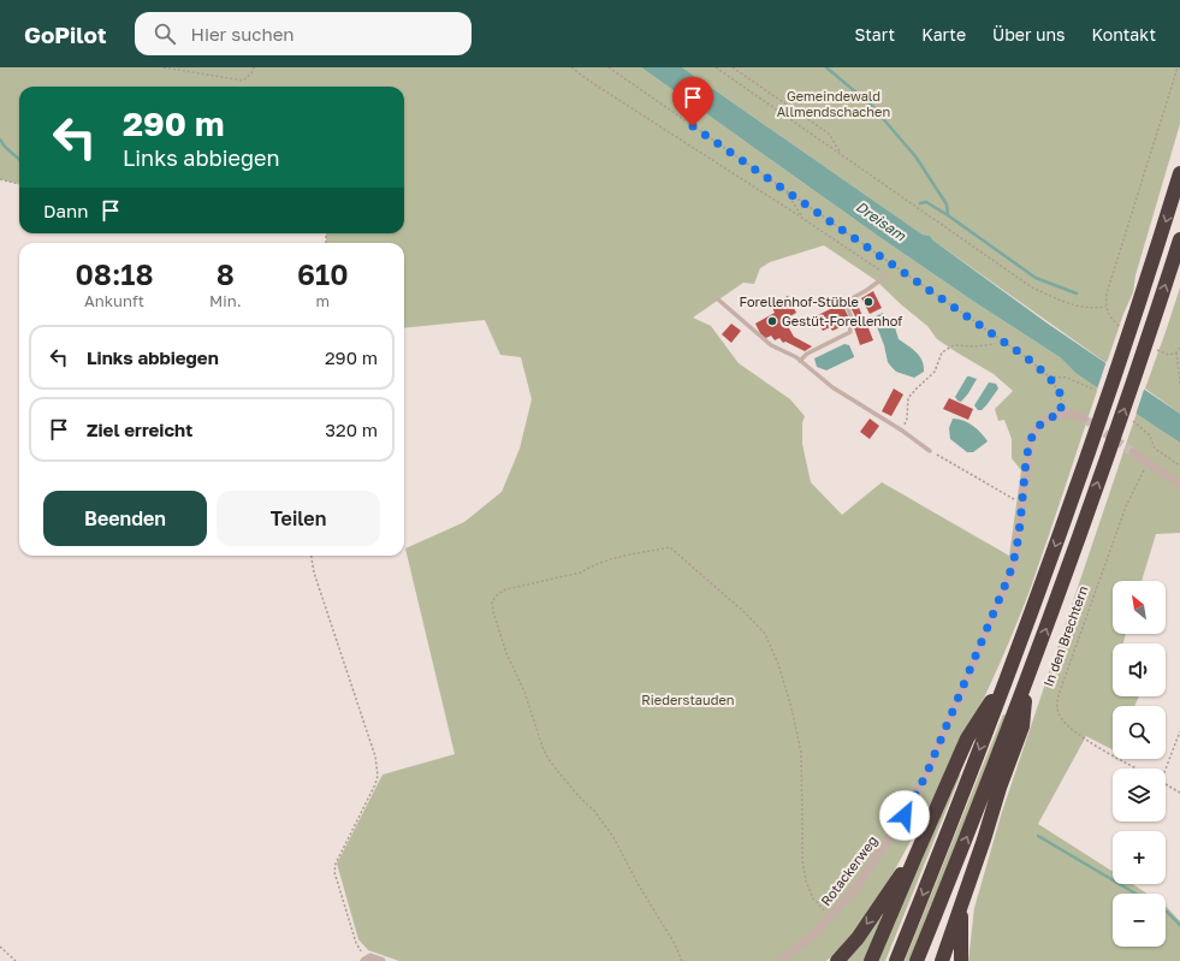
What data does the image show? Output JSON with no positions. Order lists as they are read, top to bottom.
{
  "streets": {
    "street": ["Rotackerweg"],
    "path": ["In den Brechtern"]
  },
  "water": ["Dreisam"],
  "parks": ["Gemeindewald Allmendschachen", "Riederstauden"],
  "places": ["Forellenhof-Stüble", "Gestüt-Forellenhof"],
  "north": "top left",
  "page": {
    "header": "GoPilot",
    "search": "Hier suchen",
    "nav": [
      "Start",
      "Karte",
      "Über uns",
      "Kontakt"
    ],
    "turn": ["290 m", "Links abbiegen"],
    "then": "Dann",
    "eta": [
      "08:18",
      "Ankunft",
      "8",
      "Min.",
      "610",
      "m"
    ],
    "list": [
      {
        "name": "Links abbiegen",
        "value": "290 m"
      },
      {
        "name": "Ziel erreicht",
        "value": "320 m"
      }
    ],
    "buttons": ["Beenden", "Teilen"],
    "map_buttons": ["+", "−"]
  }
}
